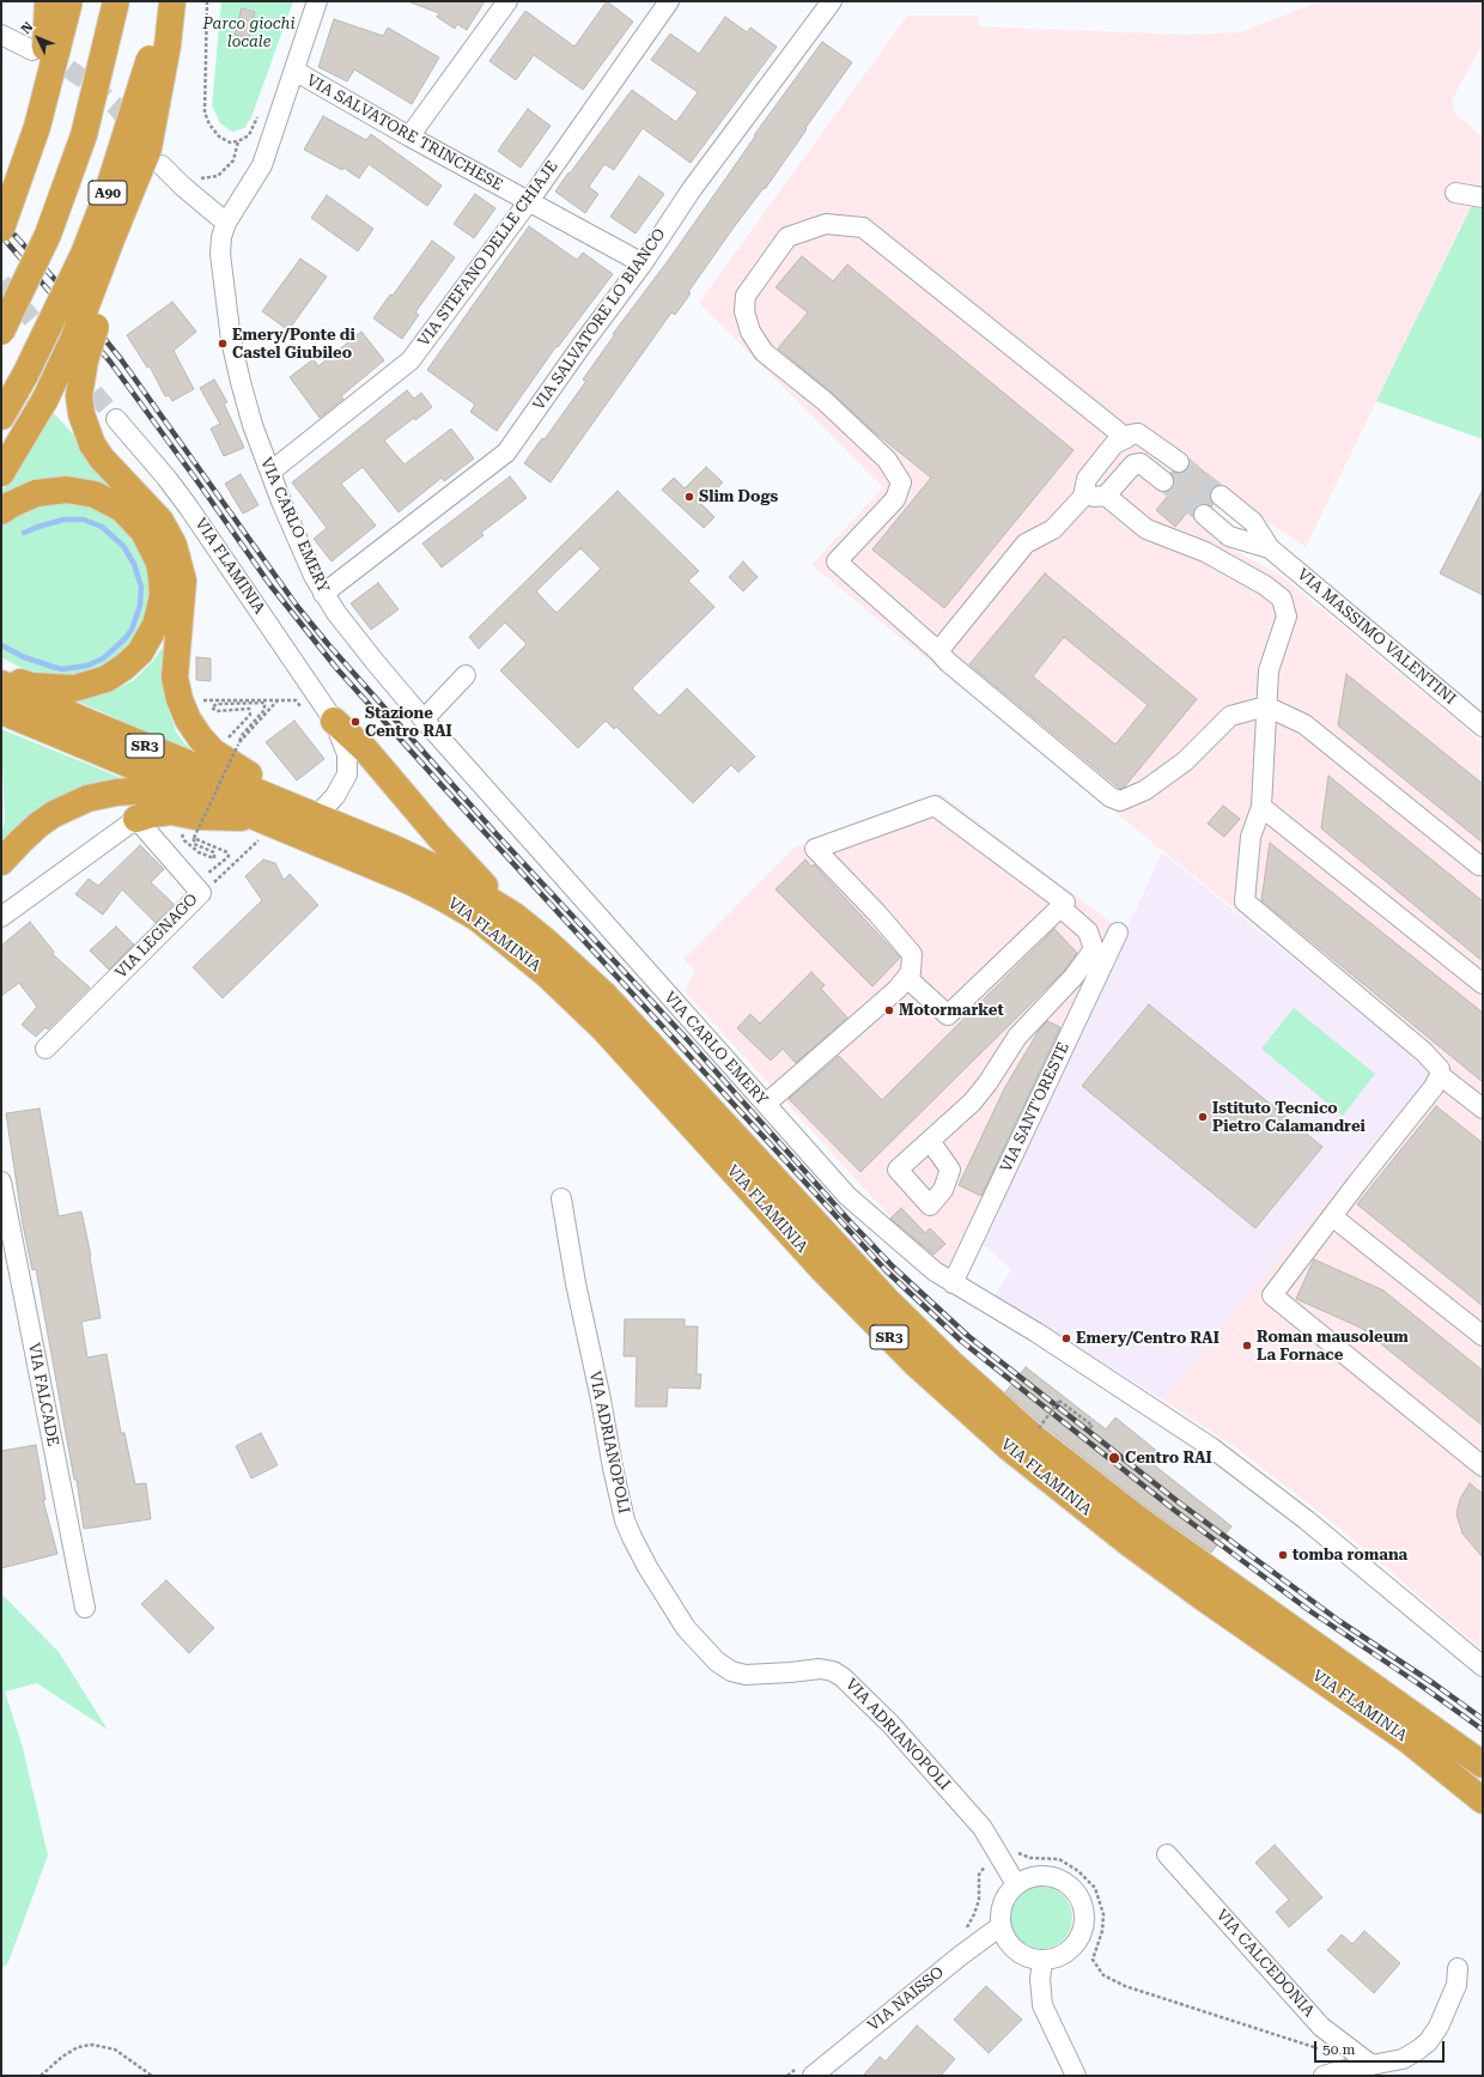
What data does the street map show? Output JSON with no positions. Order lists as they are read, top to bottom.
{
  "streets": {
    "highway": ["A90", "VIA FLAMINIA", "SR3"],
    "street": [
      "VIA SALVATORE TRINCHESE",
      "VIA STEFANO DELLE CHIAJE",
      "VIA SALVATORE LO BIANCO",
      "VIA CARLO EMERY",
      "VIA MASSIMO VALENTINI",
      "VIA LEGNAGO",
      "VIA SANT'ORESTE",
      "VIA FALCADE",
      "VIA ADRIANOPOLI",
      "VIA CALCEDONIA",
      "VIA NAISSO"
    ]
  },
  "crossings": [
    ["VIA SALVATORE TRINCHESE", "VIA STEFANO DELLE CHIAJE"],
    ["VIA SALVATORE TRINCHESE", "VIA SALVATORE LO BIANCO"],
    ["VIA SALVATORE TRINCHESE", "VIA CARLO EMERY"],
    ["VIA STEFANO DELLE CHIAJE", "VIA CARLO EMERY"],
    ["VIA SALVATORE LO BIANCO", "VIA CARLO EMERY"],
    ["VIA CARLO EMERY", "VIA SANT'ORESTE"],
    ["VIA ADRIANOPOLI", "VIA NAISSO"]
  ],
  "parks": ["Parco giochi locale"],
  "places": [
    "Emery/Ponte di Castel Giubileo",
    "Slim Dogs",
    "Stazione Centro RAI",
    "Motormarket",
    "Istituto Tecnico Pietro Calamandrei",
    "Emery/Centro RAI",
    "Roman mausoleum La Fornace",
    "Centro RAI",
    "tomba romana"
  ],
  "scale_bar": "50 m",
  "north": "top left"
}
